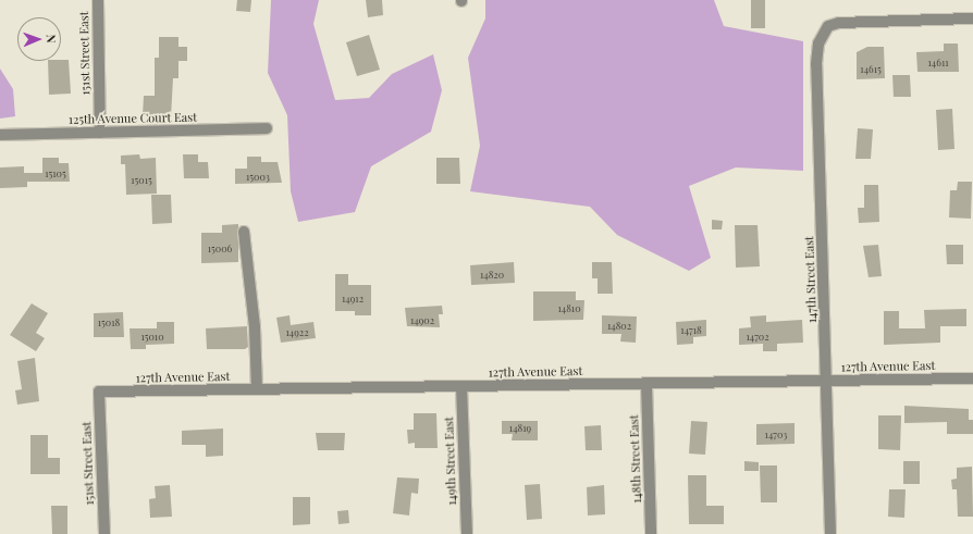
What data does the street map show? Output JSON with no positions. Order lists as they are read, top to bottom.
{
  "streets": {
    "street": [
      "151st Street East",
      "125th Avenue Court East",
      "147th Street East",
      "127th Avenue East",
      "148th Street East",
      "149th Street East"
    ]
  },
  "crossings": [
    ["151st Street East", "125th Avenue Court East"],
    ["151st Street East", "127th Avenue East"],
    ["147th Street East", "127th Avenue East"],
    ["127th Avenue East", "148th Street East"],
    ["127th Avenue East", "149th Street East"]
  ],
  "house_numbers": [
    "14611",
    "14615",
    "15105",
    "15003",
    "15015",
    "15006",
    "14820",
    "14912",
    "14810",
    "14902",
    "15018",
    "14802",
    "14718",
    "14922",
    "15010",
    "14702",
    "14819",
    "14703"
  ],
  "north": "right"
}
